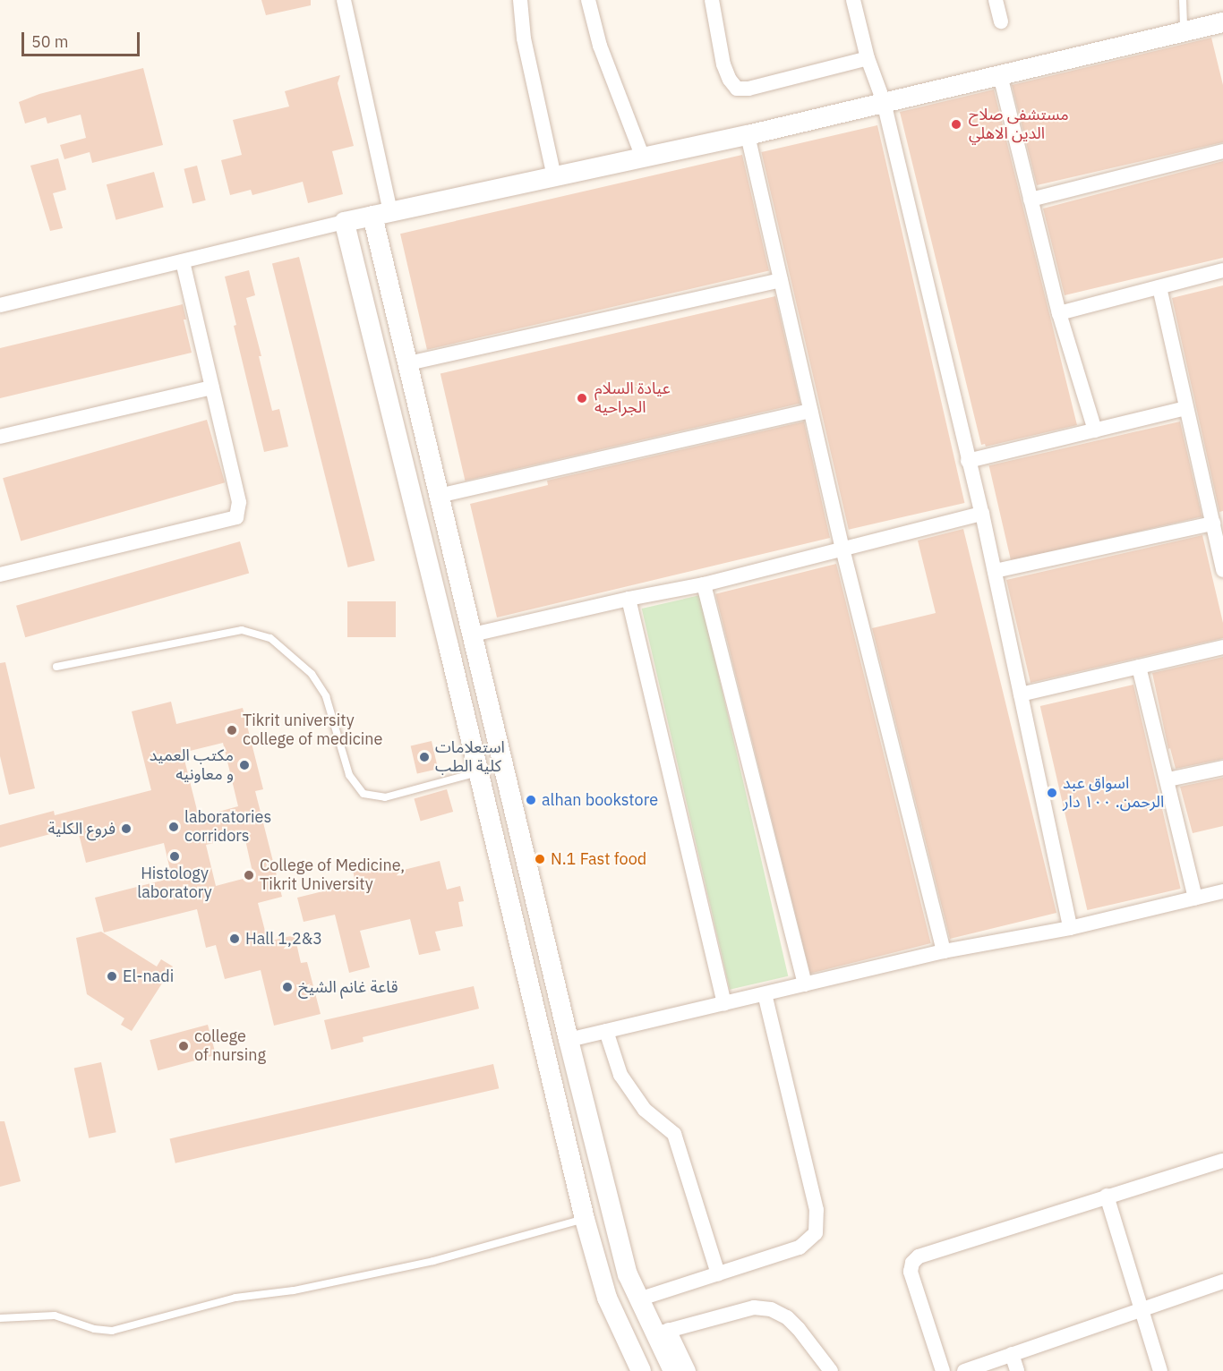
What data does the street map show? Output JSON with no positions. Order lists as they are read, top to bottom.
{
  "places": [
    "مستشفى صلاح الدين الاهلي",
    "عيادة السلام الجراحيه",
    "Tikrit university college of medicine",
    "استعلامات كلية الطب",
    "مكتب العميد و معاونيه",
    "اسواق عبد الرحمن. ١٠٠ دار",
    "alhan bookstore",
    "laboratories corridors",
    "فروع الكلية",
    "Histology laboratory",
    "N.1 Fast food",
    "College of Medicine, Tikrit University",
    "Hall 1,2&3",
    "El-nadi",
    "قاعة غانم الشيخ",
    "college of nursing"
  ],
  "scale_bar": "50 m"
}
